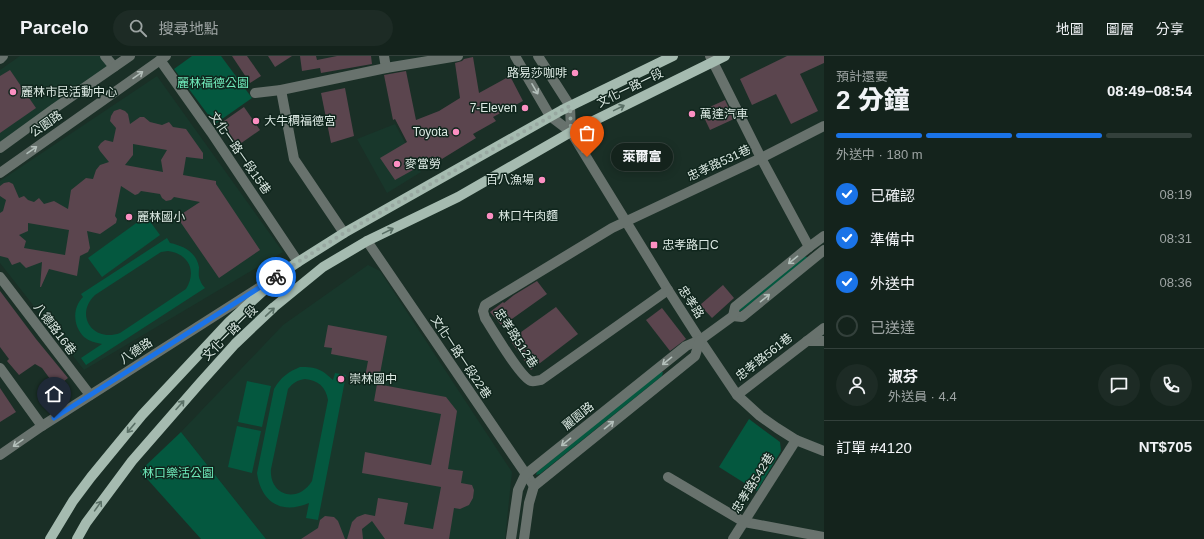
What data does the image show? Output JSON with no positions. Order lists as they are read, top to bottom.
{
  "streets": {
    "main road": ["文化一路一段"],
    "street": [
      "公園路",
      "文化一路一段15巷",
      "忠孝路531巷",
      "忠孝路",
      "八德路16巷",
      "忠孝路512巷",
      "八德路",
      "文化一路一段22巷",
      "忠孝路561巷",
      "麗園路",
      "忠孝路542巷"
    ]
  },
  "crossings": [
    ["文化一路一段", "文化一路一段15巷"],
    ["文化一路一段", "忠孝路"],
    ["文化一路一段", "八德路"],
    ["文化一路一段", "文化一路一段22巷"],
    ["公園路", "文化一路一段15巷"],
    ["忠孝路531巷", "忠孝路"],
    ["忠孝路531巷", "忠孝路512巷"],
    ["忠孝路", "忠孝路512巷"],
    ["忠孝路", "忠孝路561巷"],
    ["忠孝路", "麗園路"],
    ["忠孝路", "忠孝路542巷"],
    ["八德路16巷", "八德路"],
    ["文化一路一段22巷", "麗園路"]
  ],
  "parks": ["麗林福德公園", "林口樂活公園"],
  "places": {
    "other": [
      "路易莎咖啡",
      "麗林市民活動中心",
      "7-Eleven",
      "萬達汽車",
      "大牛稠福德宮",
      "Toyota",
      "萊爾富",
      "麥當勞",
      "百八漁場",
      "林口牛肉麵",
      "麗林國小",
      "崇林國中"
    ],
    "transit": ["忠孝路口C"]
  },
  "page": {
    "header": "Parcelo",
    "search": "搜尋地點",
    "nav": ["地圖", "圖層", "分享"],
    "heading": ["2 分鐘", "預計還要", "08:49–08:54"],
    "panel": [
      "淑芬",
      "外送員 · 4.4",
      "訂單 #4120",
      "NT$705"
    ],
    "bar": "外送中 · 180 m",
    "bubble": "萊爾富",
    "list": [
      ["已確認", "08:19"],
      ["準備中", "08:31"],
      ["外送中", "08:36"],
      "已送達"
    ]
  }
}
